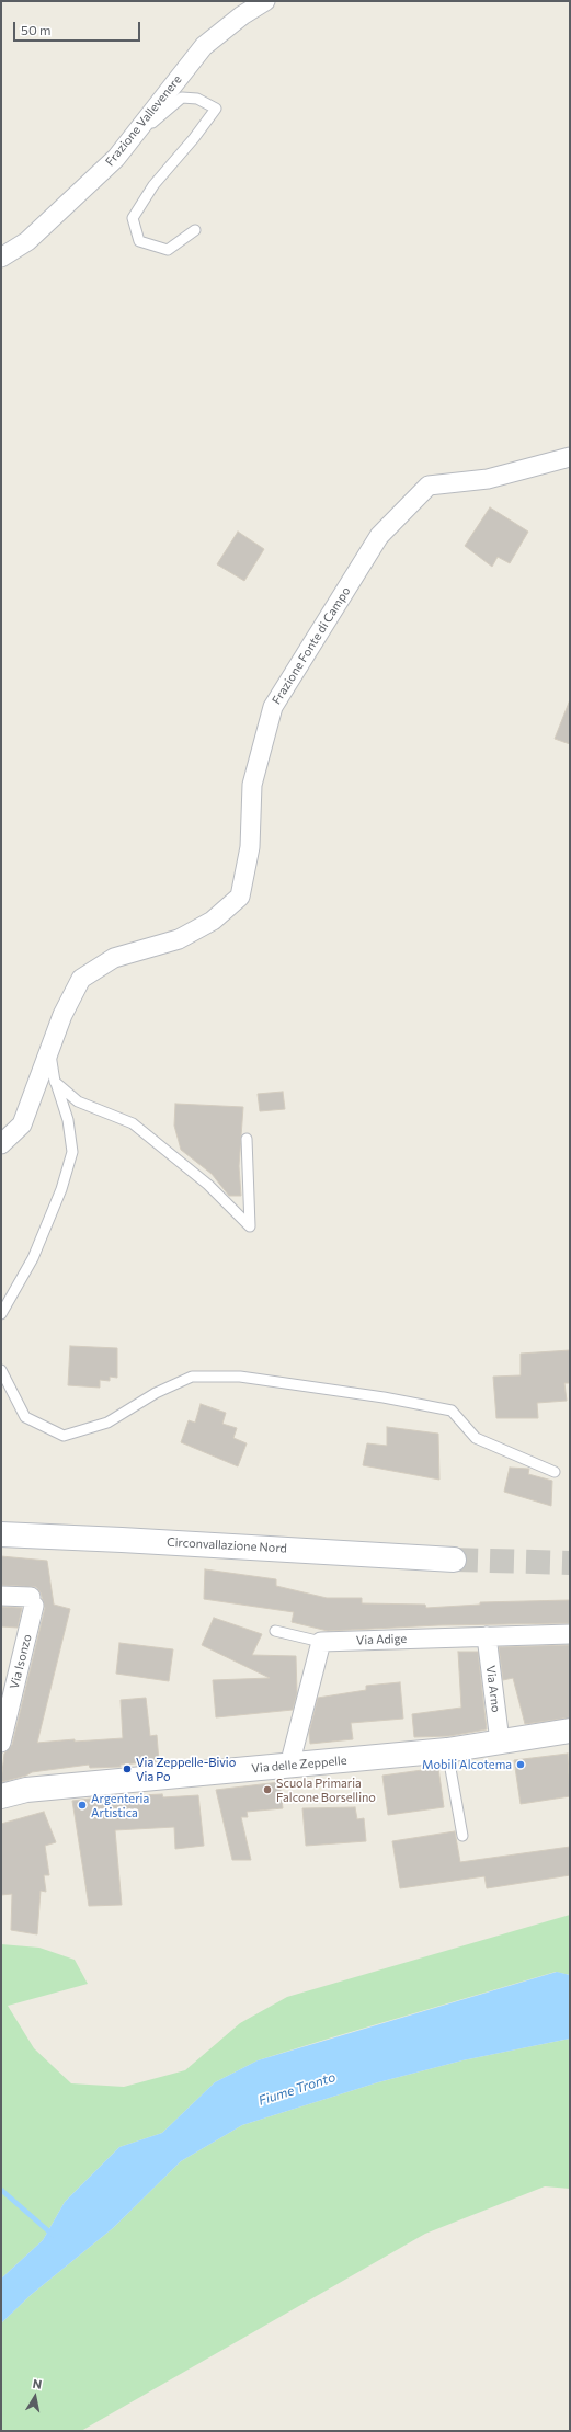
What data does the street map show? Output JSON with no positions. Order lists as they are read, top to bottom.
{
  "streets": {
    "street": [
      "Frazione Vallevenere",
      "Frazione Fonte di Campo",
      "Circonvallazione Nord",
      "Via Adige",
      "Via Isonzo",
      "Via Arno",
      "Via delle Zeppelle"
    ]
  },
  "crossings": [
    ["Via Adige", "Via Arno"],
    ["Via Arno", "Via delle Zeppelle"]
  ],
  "water": ["Fiume Tronto"],
  "places": [
    "Mobili Alcotema",
    "Via Zeppelle-Bivio Via Po",
    "Scuola Primaria Falcone Borsellino",
    "Argenteria Artistica"
  ],
  "scale_bar": "50 m",
  "north": "top"
}
